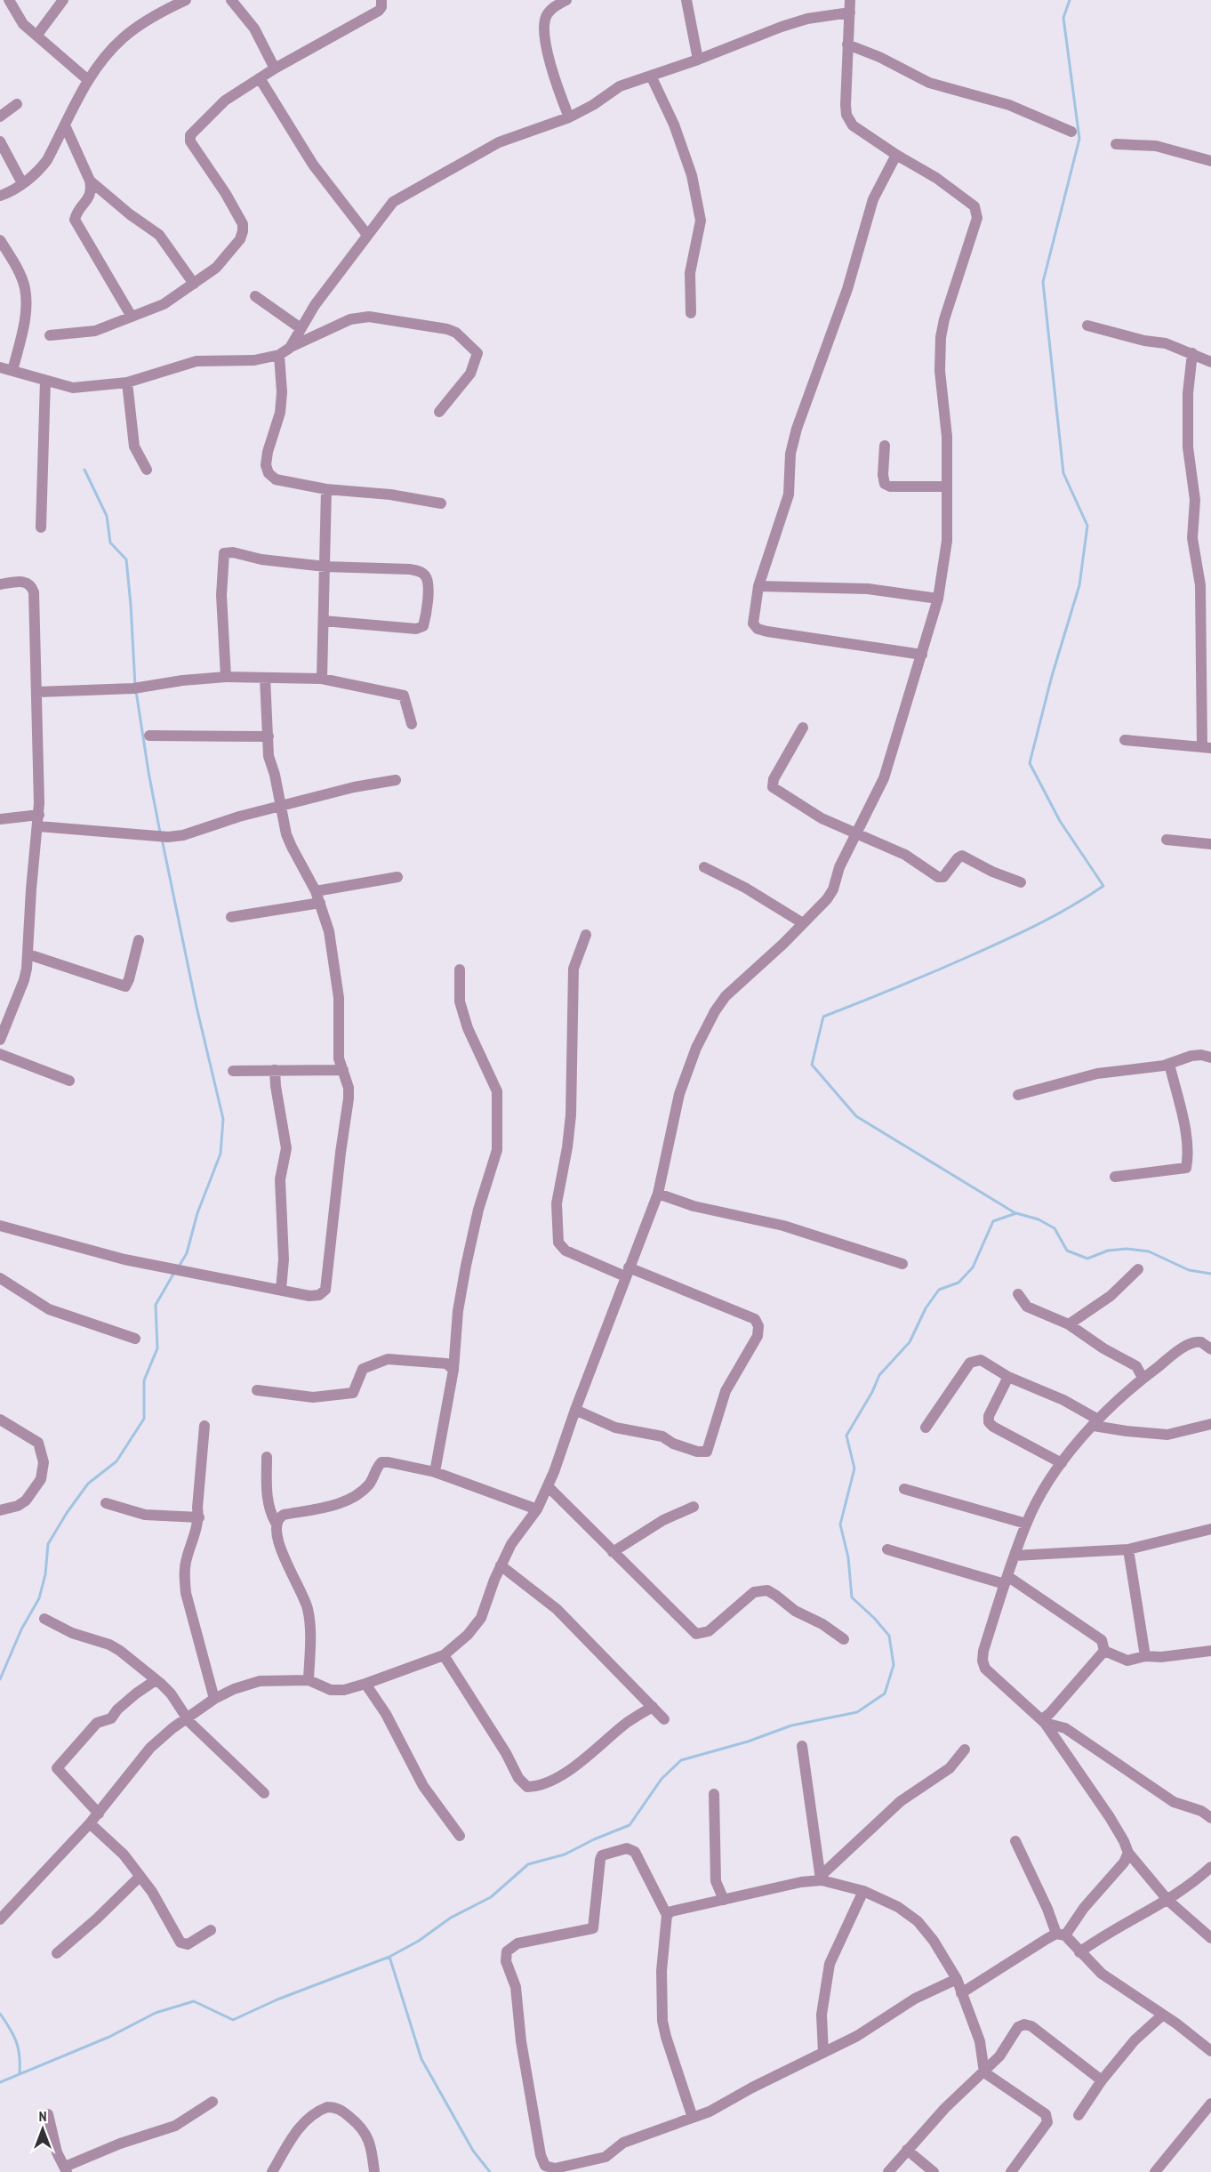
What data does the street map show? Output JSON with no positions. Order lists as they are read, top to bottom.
{
  "north": "top"
}
